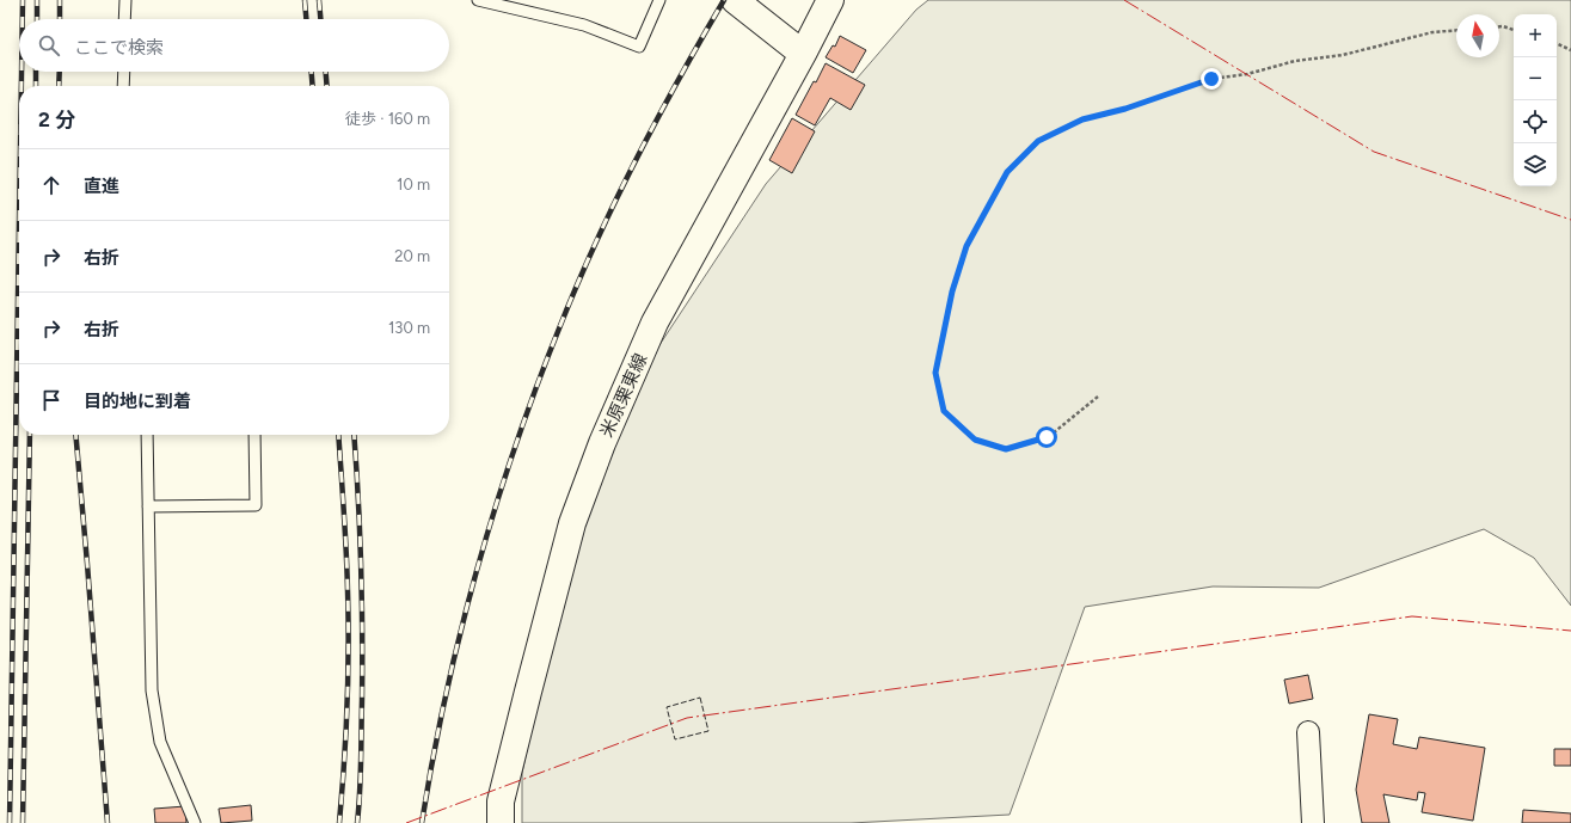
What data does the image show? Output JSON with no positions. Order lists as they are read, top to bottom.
{
  "streets": {
    "main road": ["米原栗東線"]
  },
  "north": "top",
  "page": {
    "map_buttons": ["+", "−"],
    "search": "ここで検索",
    "heading": ["2 分", "徒歩 · 160 m"],
    "list": [
      ["直進", "10 m"],
      ["右折", "20 m"],
      ["右折", "130 m"],
      "目的地に到着"
    ]
  }
}
